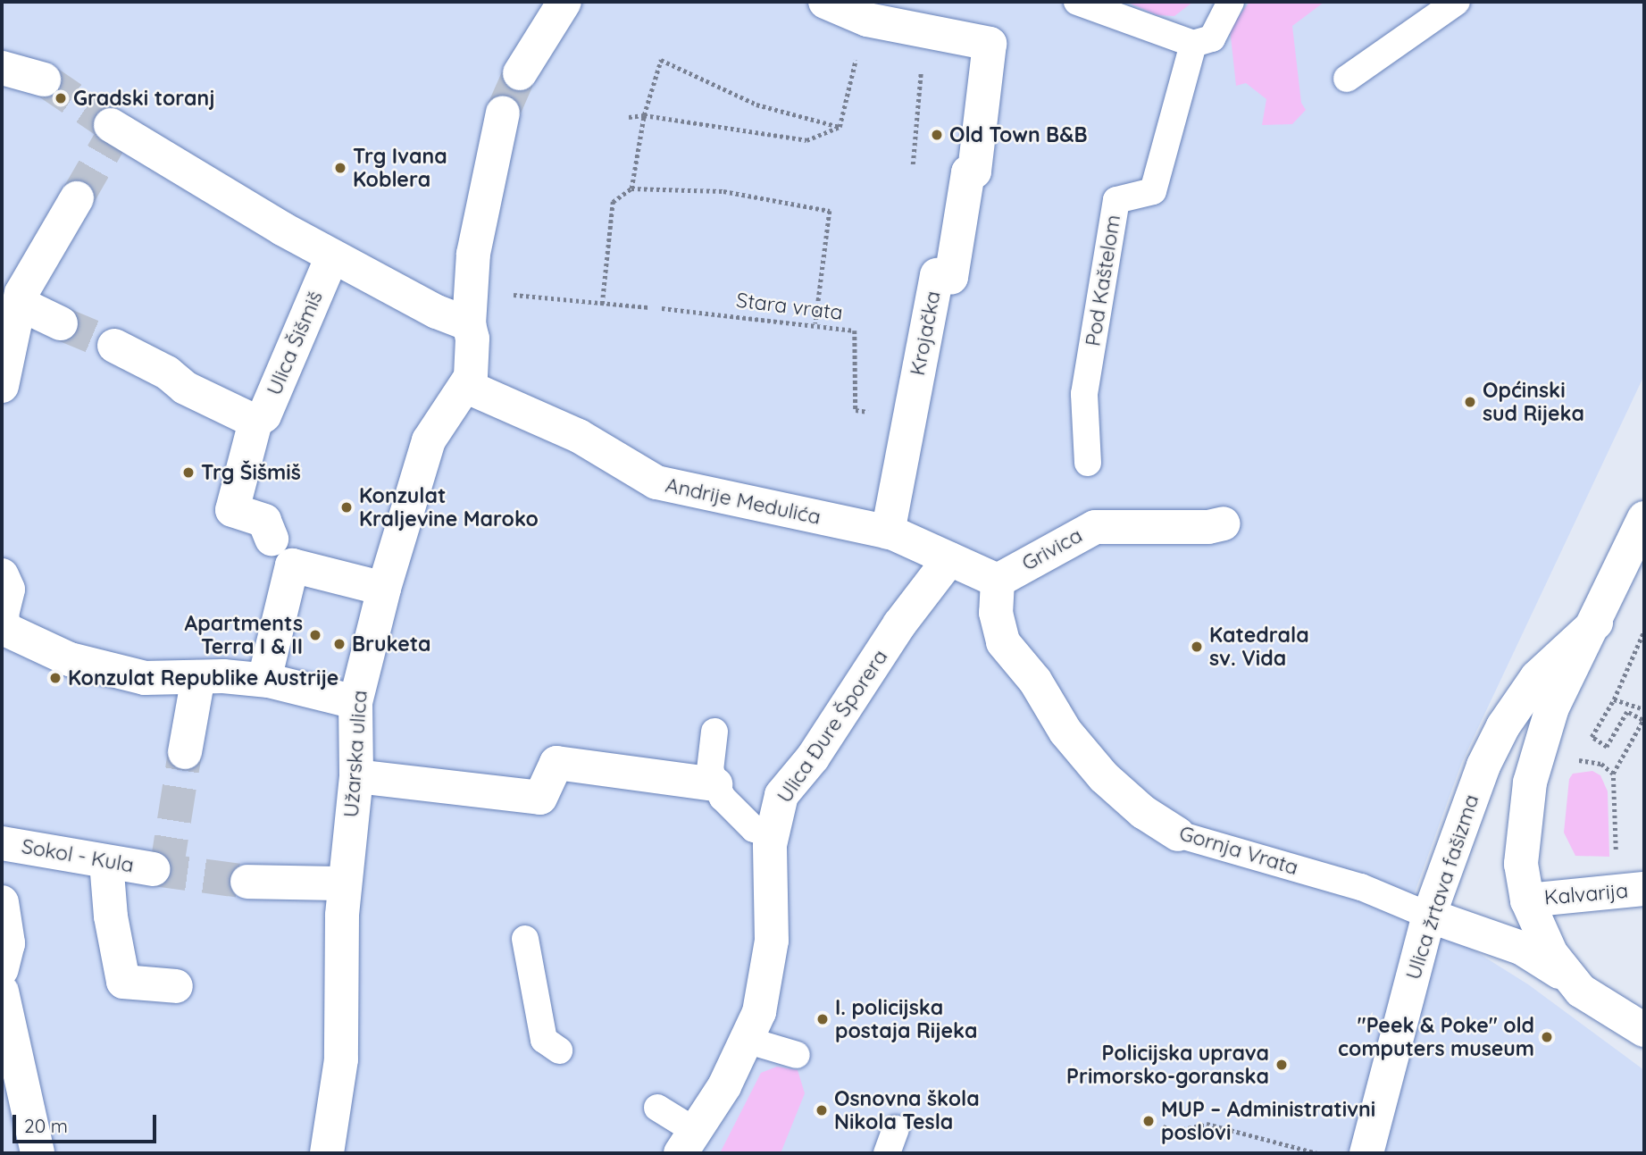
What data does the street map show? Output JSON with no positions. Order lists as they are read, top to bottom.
{
  "streets": {
    "street": [
      "Krojačka",
      "Ulica Šišmiš",
      "Andrije Medulića",
      "Grivica",
      "Ulica Đure Šporera",
      "Užarska ulica",
      "Gornja Vrata",
      "Sokol - Kula",
      "Ulica žrtava fašizma",
      "Kalvarija"
    ],
    "lane": ["Pod Kaštelom"],
    "path": ["Stara vrata"]
  },
  "crossings": [
    ["Stara vrata", "Krojačka"],
    ["Krojačka", "Andrije Medulića"],
    ["Krojačka", "Grivica"],
    ["Andrije Medulića", "Grivica"],
    ["Andrije Medulića", "Užarska ulica"],
    ["Grivica", "Ulica Đure Šporera"],
    ["Grivica", "Gornja Vrata"],
    ["Gornja Vrata", "Ulica žrtava fašizma"]
  ],
  "places": [
    "Gradski toranj",
    "Old Town B&B",
    "Trg Ivana Koblera",
    "Općinski sud Rijeka",
    "Trg Šišmiš",
    "Konzulat Kraljevine Maroko",
    "Apartments Terra I & II",
    "Bruketa",
    "Katedrala sv. Vida",
    "Konzulat Republike Austrije",
    "I. policijska postaja Rijeka",
    "\"Peek & Poke\" old computers museum",
    "Policijska uprava Primorsko-goranska",
    "Osnovna škola Nikola Tesla",
    "MUP – Administrativni poslovi"
  ],
  "scale_bar": "20 m"
}
